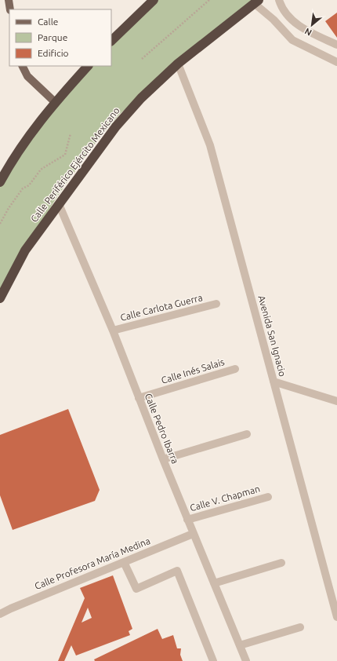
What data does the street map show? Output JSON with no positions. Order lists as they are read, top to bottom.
{
  "streets": {
    "highway": ["Calle Periférico Ejército Mexicano"],
    "street": [
      "Calle Carlota Guerra",
      "Avenida San Ignacio",
      "Calle Inés Salais",
      "Calle Pedro Ibarra",
      "Calle V. Chapman",
      "Calle Profesora María Medina"
    ]
  },
  "crossings": [
    ["Calle Periférico Ejército Mexicano", "Avenida San Ignacio"],
    ["Calle Periférico Ejército Mexicano", "Calle Pedro Ibarra"],
    ["Calle Carlota Guerra", "Calle Pedro Ibarra"],
    ["Calle Inés Salais", "Calle Pedro Ibarra"],
    ["Calle Pedro Ibarra", "Calle V. Chapman"],
    ["Calle Pedro Ibarra", "Calle Profesora María Medina"]
  ],
  "legend": ["Calle", "Parque", "Edificio"],
  "north": "bottom left"
}
